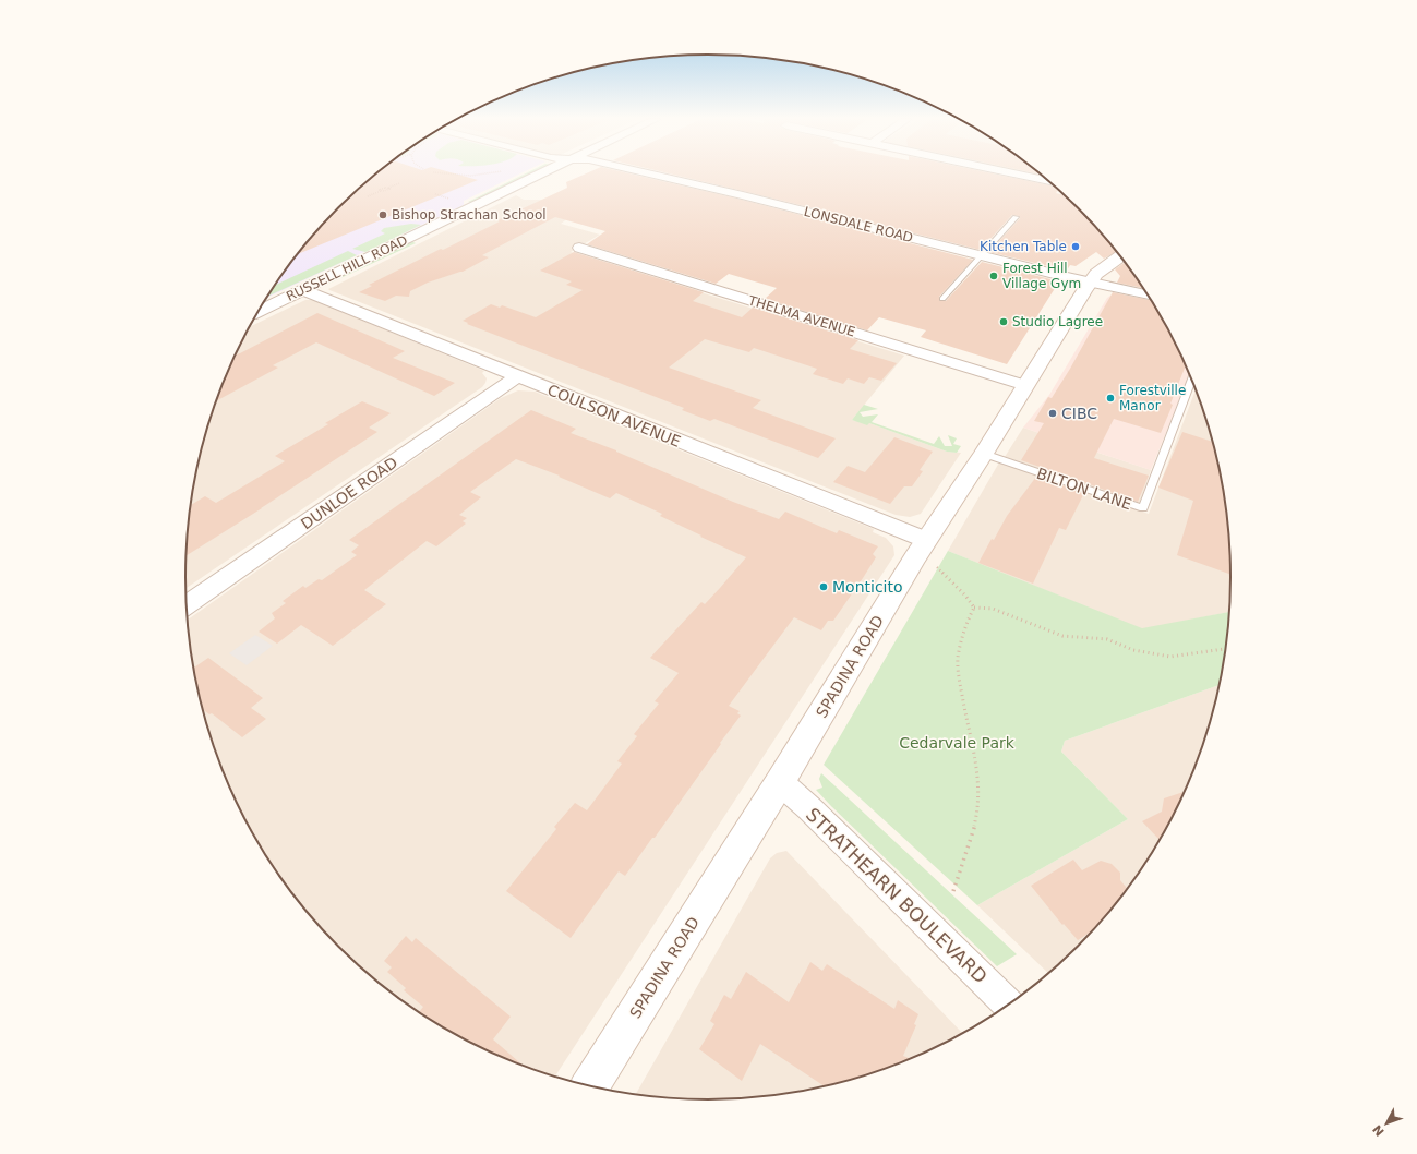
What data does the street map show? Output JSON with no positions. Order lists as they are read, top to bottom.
{
  "streets": {
    "street": [
      "LONSDALE ROAD",
      "RUSSELL HILL ROAD",
      "THELMA AVENUE",
      "COULSON AVENUE",
      "DUNLOE ROAD",
      "SPADINA ROAD",
      "STRATHEARN BOULEVARD"
    ],
    "lane": ["BILTON LANE"]
  },
  "crossings": [
    ["LONSDALE ROAD", "SPADINA ROAD"],
    ["RUSSELL HILL ROAD", "COULSON AVENUE"],
    ["THELMA AVENUE", "SPADINA ROAD"],
    ["COULSON AVENUE", "DUNLOE ROAD"],
    ["COULSON AVENUE", "SPADINA ROAD"],
    ["BILTON LANE", "SPADINA ROAD"],
    ["SPADINA ROAD", "STRATHEARN BOULEVARD"]
  ],
  "parks": ["Cedarvale Park"],
  "places": [
    "Bishop Strachan School",
    "Kitchen Table",
    "Forest Hill Village Gym",
    "Studio Lagree",
    "Forestville Manor",
    "CIBC",
    "Monticito"
  ],
  "north": "bottom left"
}
